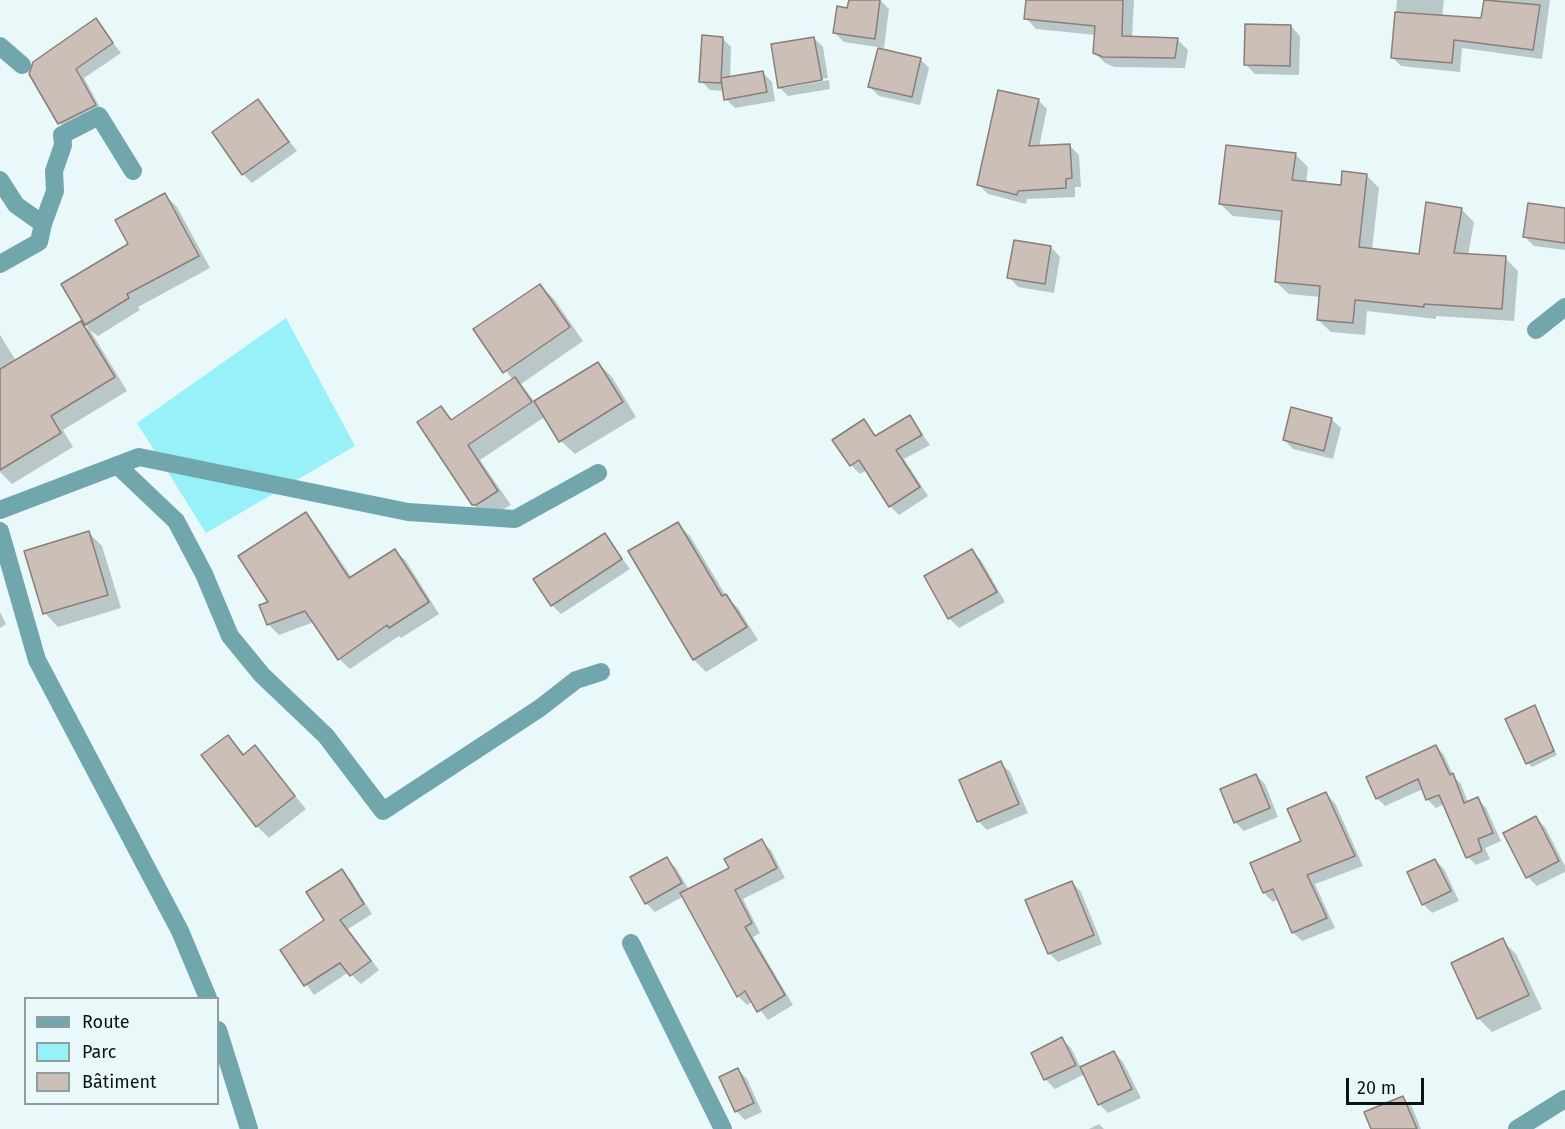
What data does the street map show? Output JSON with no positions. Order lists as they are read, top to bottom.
{
  "legend": ["Route", "Parc", "Bâtiment"],
  "scale_bar": "20 m"
}
